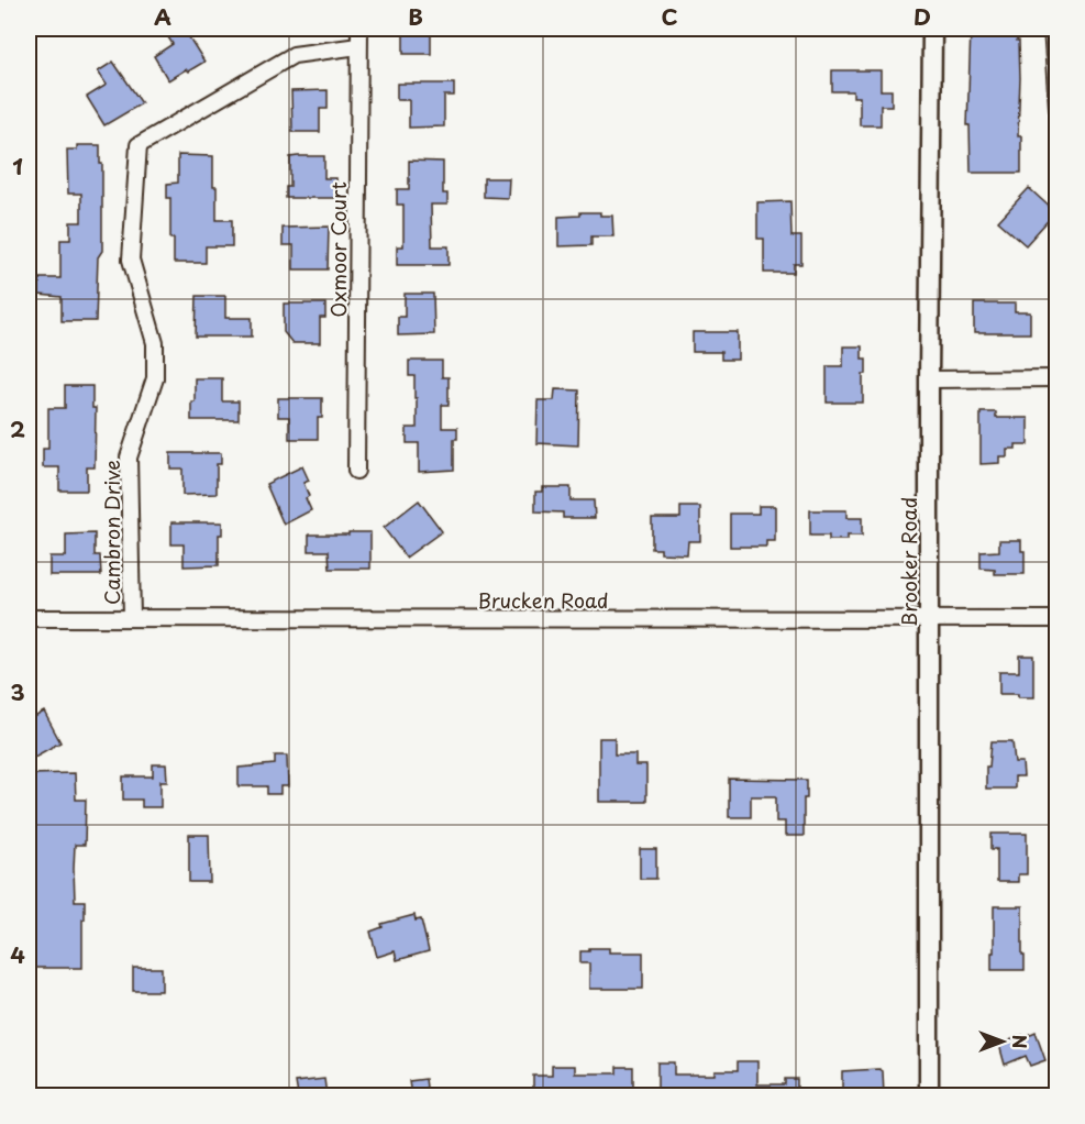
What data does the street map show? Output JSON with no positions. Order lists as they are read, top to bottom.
{
  "streets": {
    "street": [
      "Oxmoor Court",
      "Cambron Drive",
      "Brooker Road",
      "Brucken Road"
    ]
  },
  "crossings": [
    ["Oxmoor Court", "Cambron Drive"],
    ["Cambron Drive", "Brucken Road"],
    ["Brooker Road", "Brucken Road"]
  ],
  "north": "right",
  "grid": {
    "columns": [
      "A",
      "B",
      "C",
      "D"
    ],
    "rows": [
      "1",
      "2",
      "3",
      "4"
    ]
  }
}
